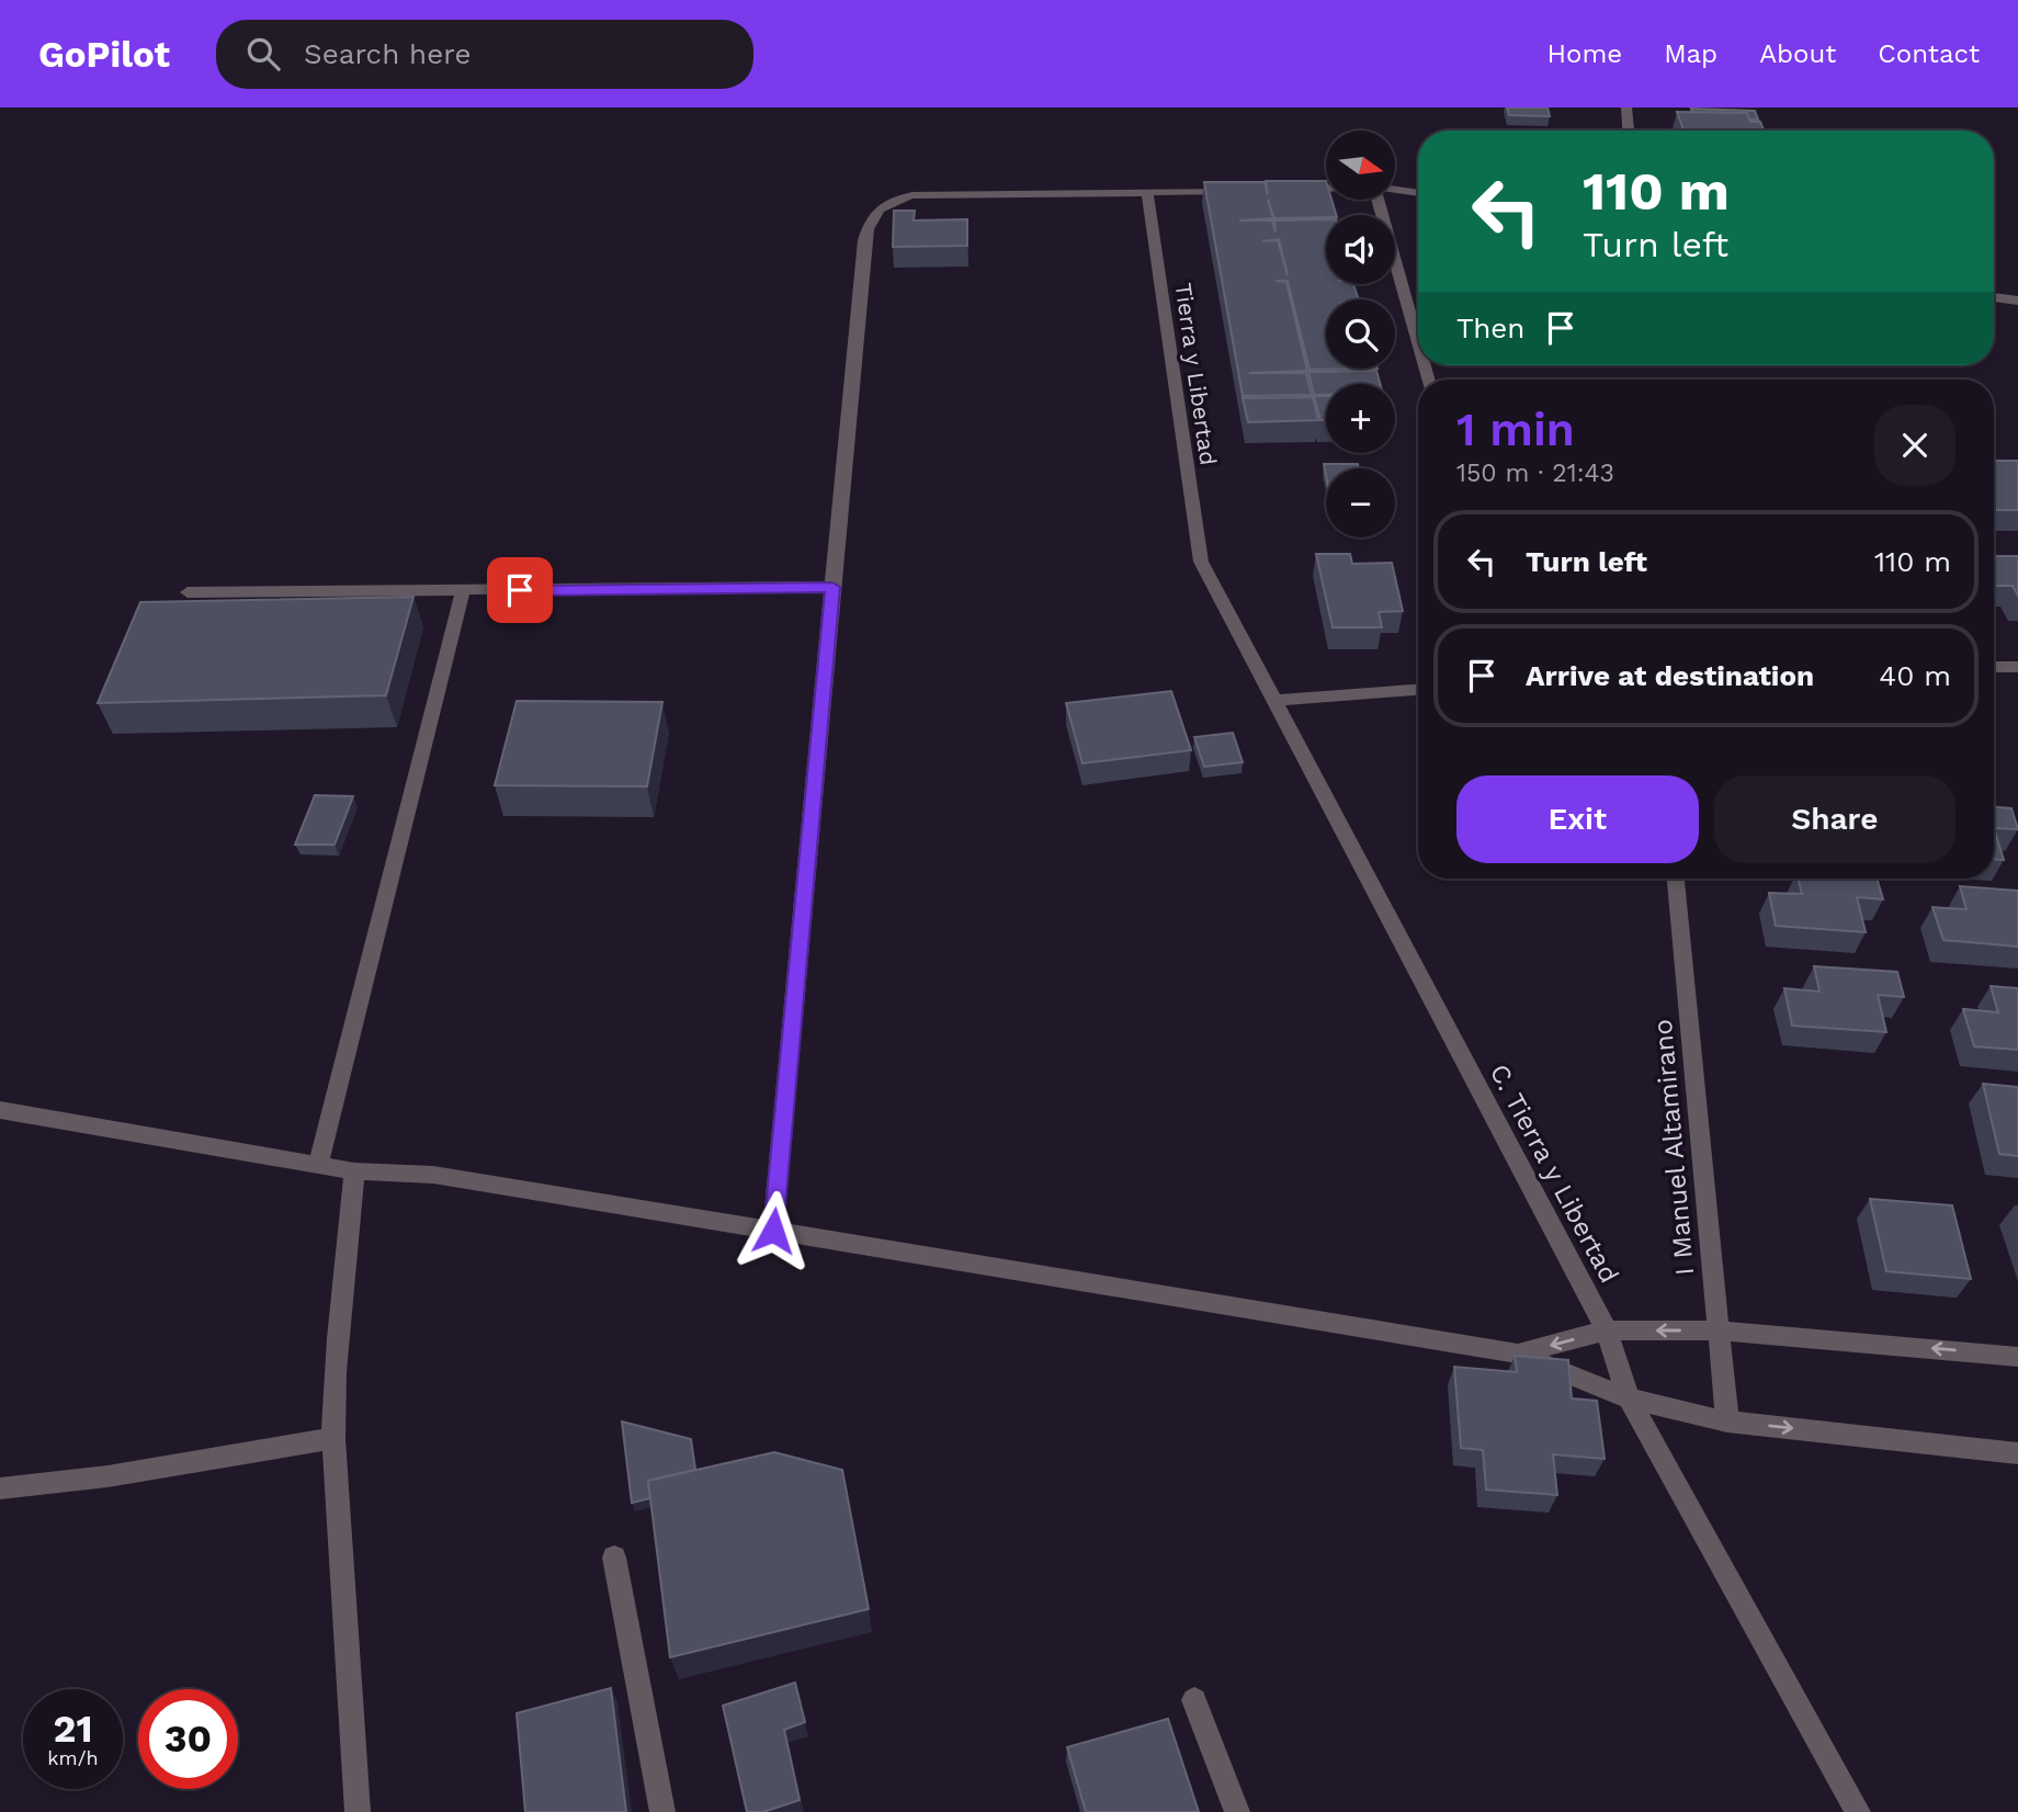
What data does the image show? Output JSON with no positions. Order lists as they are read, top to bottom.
{
  "streets": {
    "street": ["Tierra y Libertad", "I Manuel Altamirano", "C. Tierra y Libertad"]
  },
  "crossings": [
    ["Tierra y Libertad", "C. Tierra y Libertad"]
  ],
  "north": "right",
  "page": {
    "header": "GoPilot",
    "search": "Search here",
    "nav": [
      "Home",
      "Map",
      "About",
      "Contact"
    ],
    "map_buttons": ["+", "−"],
    "turn": ["110 m", "Turn left"],
    "then": "Then",
    "heading": ["1 min", "150 m · 21:43"],
    "list": [
      {
        "name": "Turn left",
        "value": "110 m"
      },
      {
        "name": "Arrive at destination",
        "value": "40 m"
      }
    ],
    "buttons": ["Exit", "Share"],
    "speed": "21 km/h",
    "limit": "30"
  }
}
